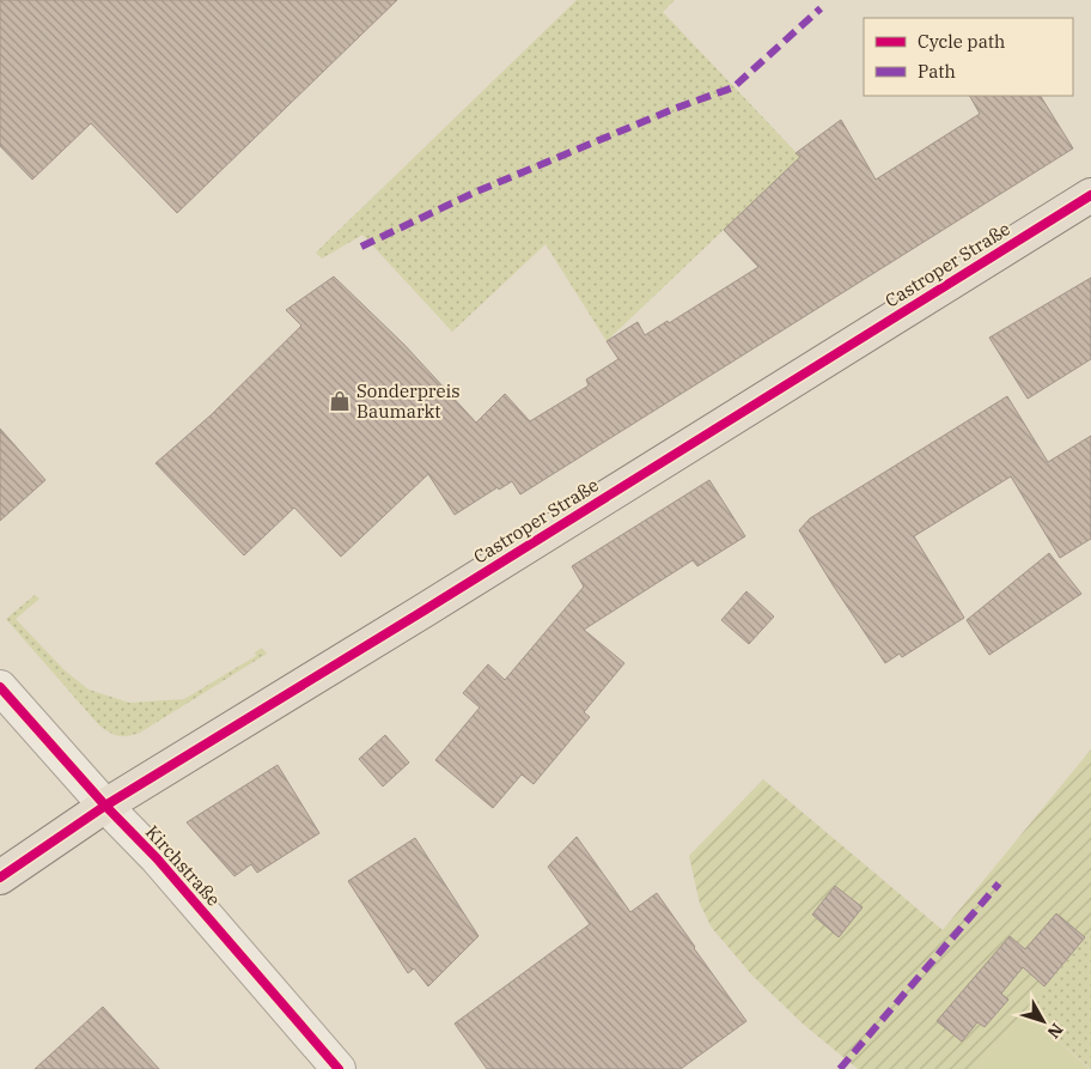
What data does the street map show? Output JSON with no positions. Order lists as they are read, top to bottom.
{
  "streets": {
    "main road": ["Castroper Straße"],
    "street": ["Kirchstraße"]
  },
  "crossings": [
    ["Castroper Straße", "Kirchstraße"]
  ],
  "places": {
    "shop": ["Sonderpreis Baumarkt"]
  },
  "legend": ["Cycle path", "Path"],
  "north": "bottom right"
}
